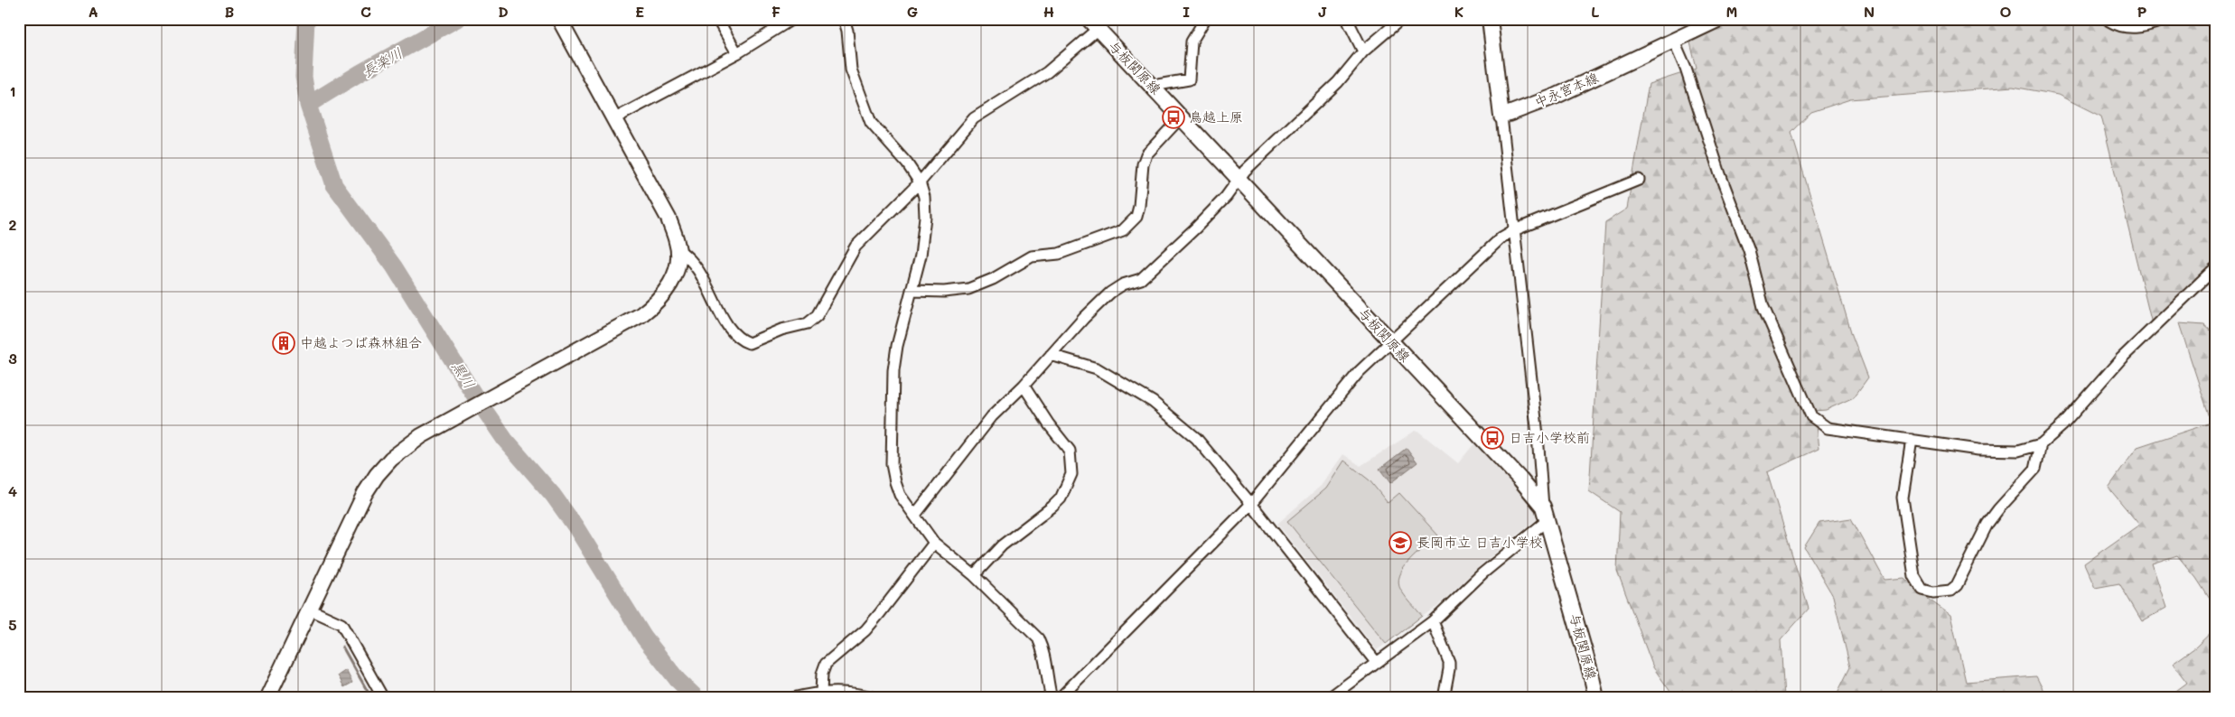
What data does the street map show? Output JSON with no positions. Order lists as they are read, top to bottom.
{
  "streets": {
    "main road": ["与板関原線", "中永宮本線"]
  },
  "water": ["長楽川", "黒川"],
  "places": {
    "bus stop": ["鳥越上原", "日吉小学校前"],
    "building": ["中越よつば森林組合"],
    "school or university": ["長岡市立 日吉小学校"]
  },
  "grid": {
    "columns": [
      "A",
      "B",
      "C",
      "D",
      "E",
      "F",
      "G",
      "H",
      "I",
      "J",
      "K",
      "L",
      "M",
      "N",
      "O",
      "P"
    ],
    "rows": [
      "1",
      "2",
      "3",
      "4",
      "5"
    ]
  }
}
